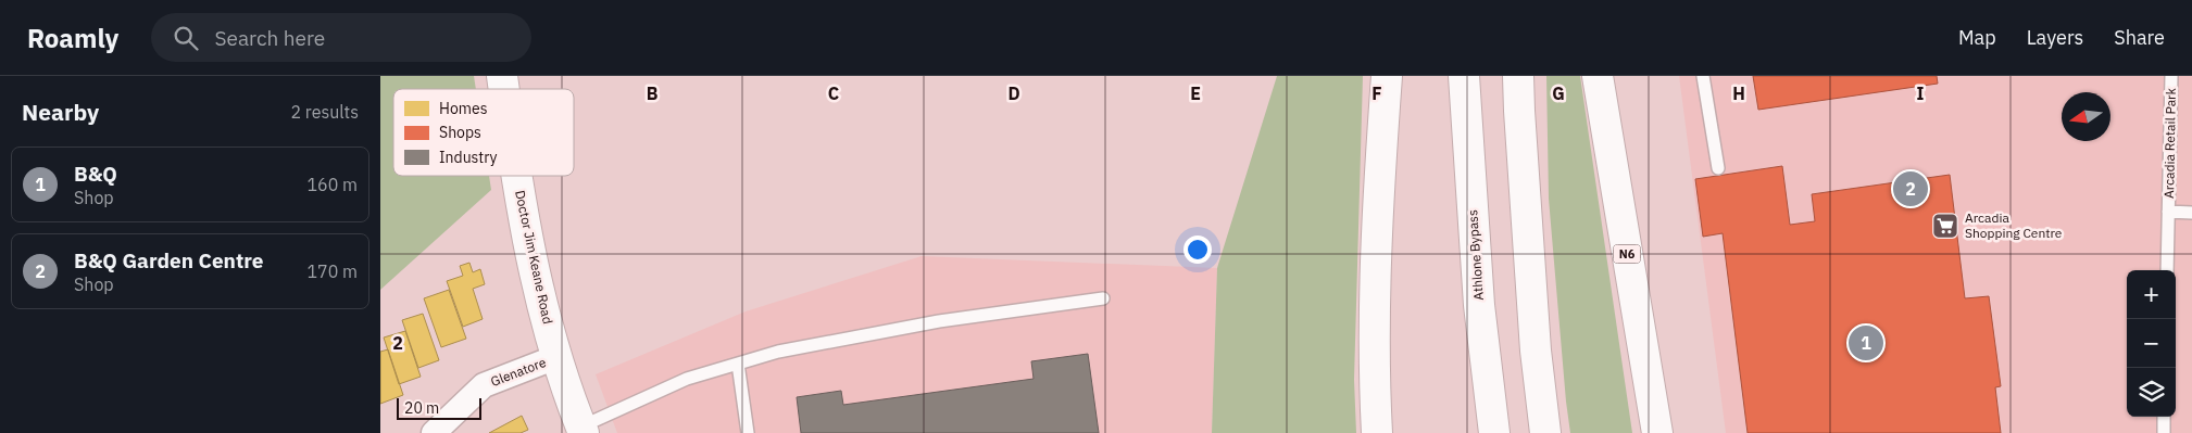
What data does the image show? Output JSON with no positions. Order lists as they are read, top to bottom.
{
  "streets": {
    "main road": ["N6", "Athlone Bypass", "Doctor Jim Keane Road"],
    "street": ["Glenatore"],
    "lane": ["Arcadia Retail Park"]
  },
  "crossings": [
    ["Doctor Jim Keane Road", "Glenatore"]
  ],
  "places": {
    "supermarket": ["Arcadia Shopping Centre"]
  },
  "legend": ["Homes", "Shops", "Industry"],
  "scale_bar": "20 m",
  "north": "left",
  "page": {
    "header": "Roamly",
    "search": "Search here",
    "nav": ["Map", "Layers", "Share"],
    "heading": ["Nearby", "2 results"],
    "list": [
      {
        "mark": "1",
        "name": "B&Q",
        "note": "Shop",
        "value": "160 m"
      },
      {
        "mark": "2",
        "name": "B&Q Garden Centre",
        "note": "Shop",
        "value": "170 m"
      }
    ],
    "pins": ["2", "1"],
    "map_buttons": ["+", "−"],
    "scale": "20 m"
  },
  "grid": {
    "columns": [
      "B",
      "C",
      "D",
      "E",
      "F",
      "G",
      "H",
      "I"
    ],
    "rows": ["2"]
  }
}
